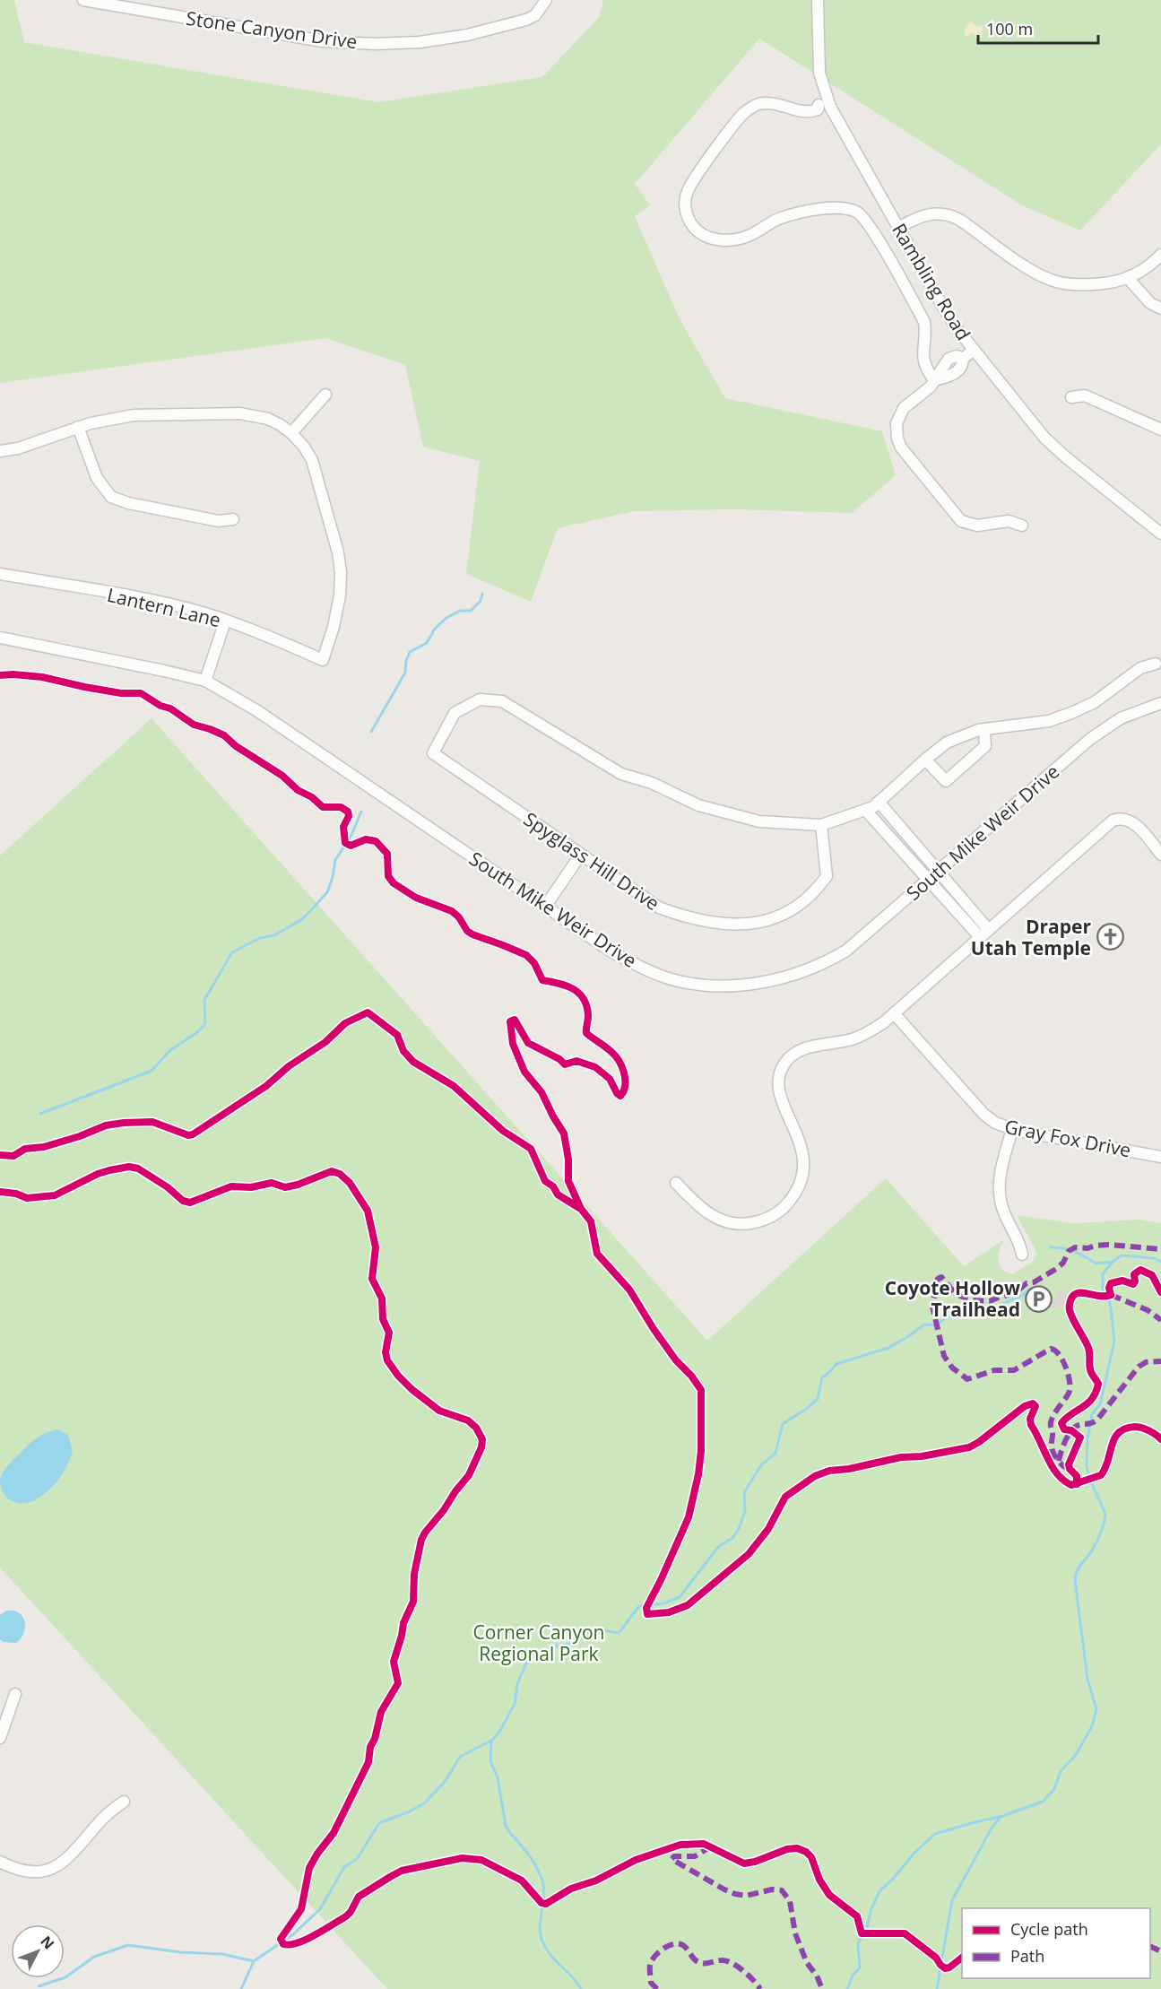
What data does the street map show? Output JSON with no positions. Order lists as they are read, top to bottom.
{
  "streets": {
    "street": [
      "Stone Canyon Drive",
      "Rambling Road",
      "Lantern Lane",
      "South Mike Weir Drive",
      "Spyglass Hill Drive",
      "Gray Fox Drive"
    ]
  },
  "parks": ["Corner Canyon Regional Park"],
  "places": {
    "church": ["Draper Utah Temple"],
    "parking": ["Coyote Hollow Trailhead"]
  },
  "legend": ["Cycle path", "Path"],
  "scale_bar": "100 m",
  "north": "top right"
}
